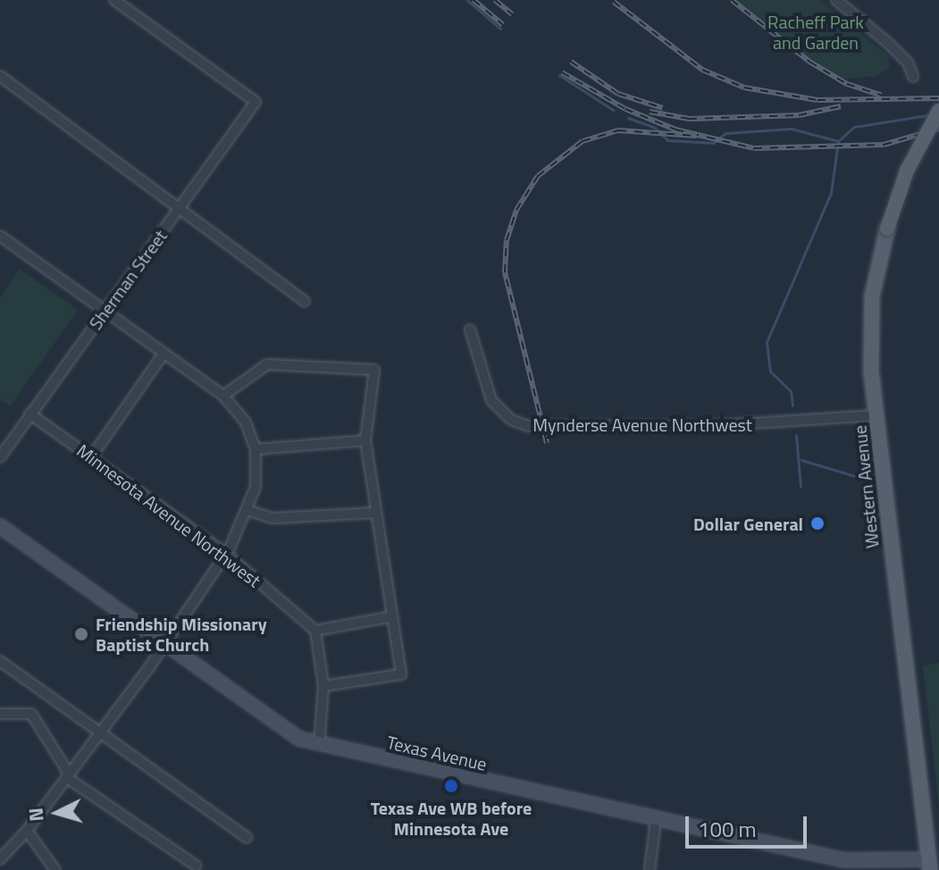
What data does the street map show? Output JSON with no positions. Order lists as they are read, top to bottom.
{
  "streets": {
    "main road": ["Western Avenue"],
    "street": [
      "Sherman Street",
      "Mynderse Avenue Northwest",
      "Minnesota Avenue Northwest",
      "Texas Avenue"
    ]
  },
  "crossings": [
    ["Sherman Street", "Minnesota Avenue Northwest"],
    ["Mynderse Avenue Northwest", "Western Avenue"],
    ["Western Avenue", "Texas Avenue"]
  ],
  "parks": ["Racheff Park and Garden"],
  "places": ["Dollar General", "Friendship Missionary Baptist Church", "Texas Ave WB before Minnesota Ave"],
  "scale_bar": "100 m",
  "north": "left"
}
